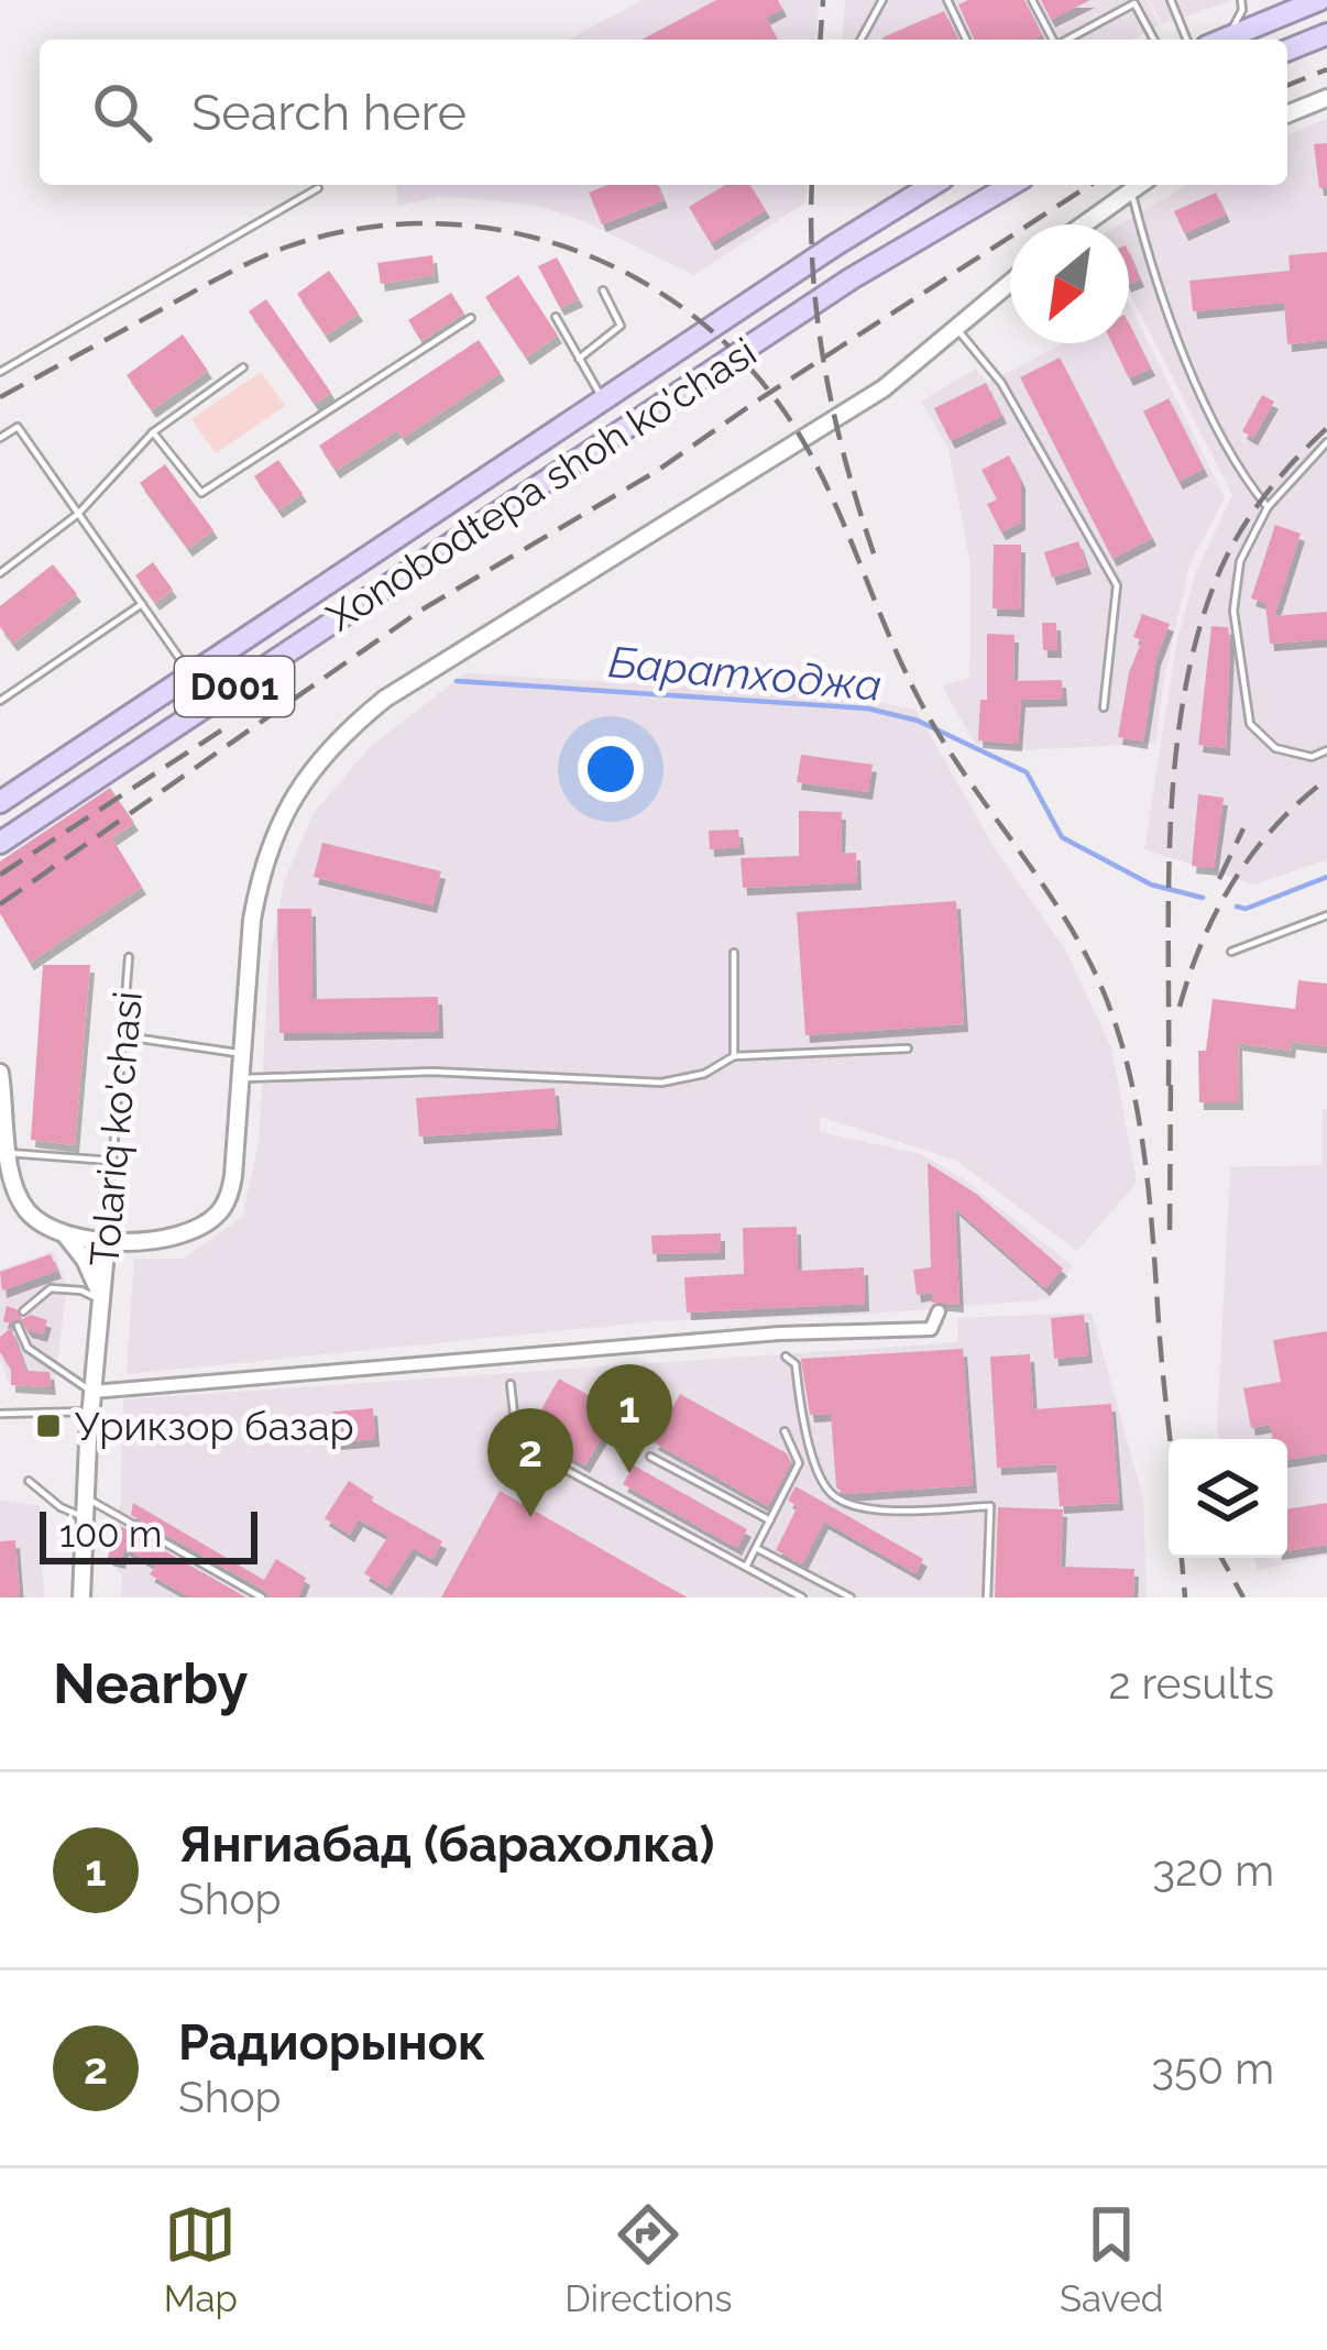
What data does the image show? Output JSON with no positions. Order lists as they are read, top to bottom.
{
  "streets": {
    "highway": ["Xonobodtepa shoh ko'chasi", "D001"],
    "street": ["Tolariq ko'chasi"]
  },
  "water": ["Баратходжа"],
  "places": {
    "transit": ["Урикзор базар"]
  },
  "scale_bar": "100 m",
  "north": "bottom left",
  "page": {
    "search": "Search here",
    "pins": ["1", "2"],
    "scale": "100 m",
    "heading": ["Nearby", "2 results"],
    "list": [
      {
        "mark": "1",
        "name": "Янгиабад (барахолка)",
        "note": "Shop",
        "value": "320 m"
      },
      {
        "mark": "2",
        "name": "Радиорынок",
        "note": "Shop",
        "value": "350 m"
      }
    ],
    "nav": ["Map", "Directions", "Saved"]
  }
}
